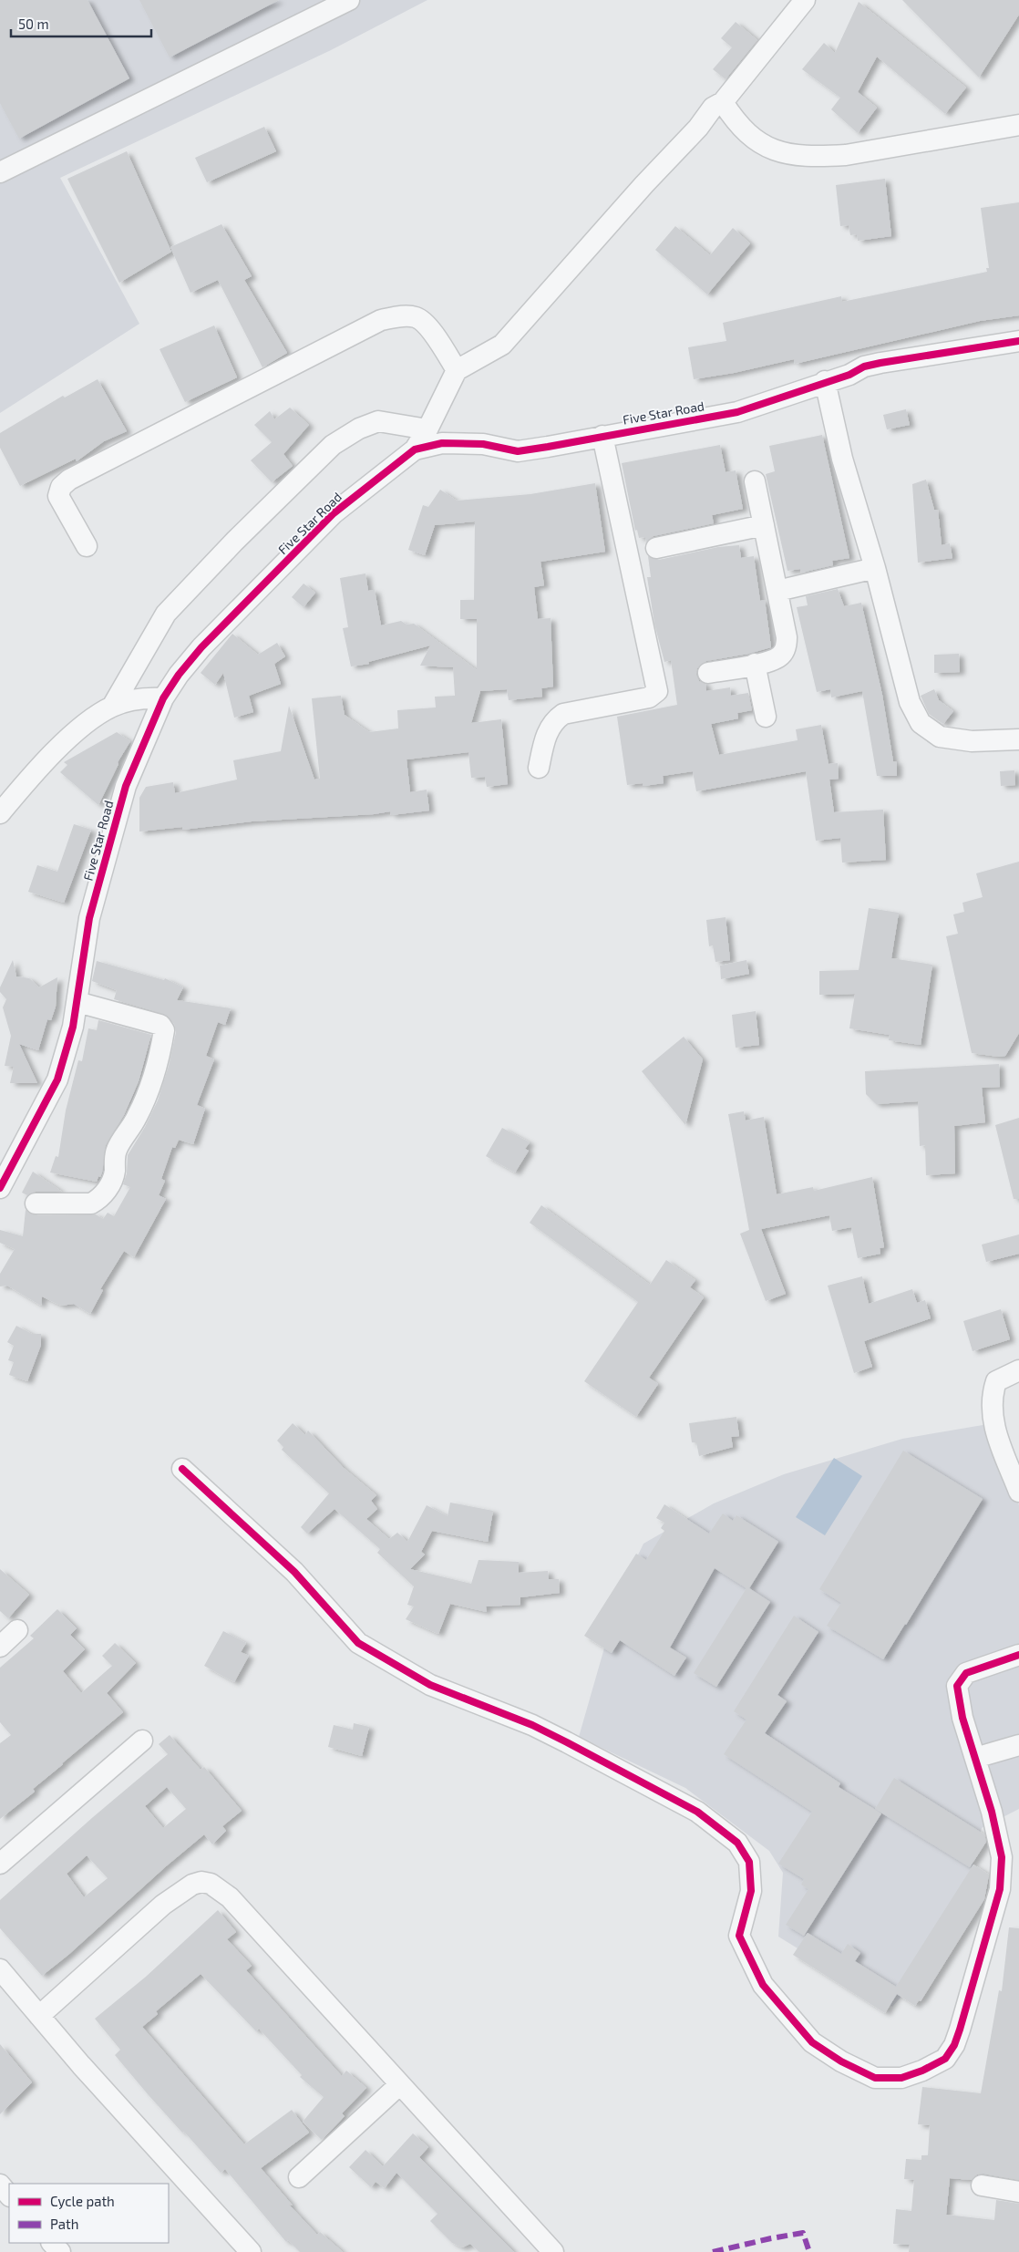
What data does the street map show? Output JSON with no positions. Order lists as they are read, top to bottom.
{
  "streets": {
    "street": ["Five Star Road"]
  },
  "legend": ["Cycle path", "Path"],
  "scale_bar": "50 m"
}
